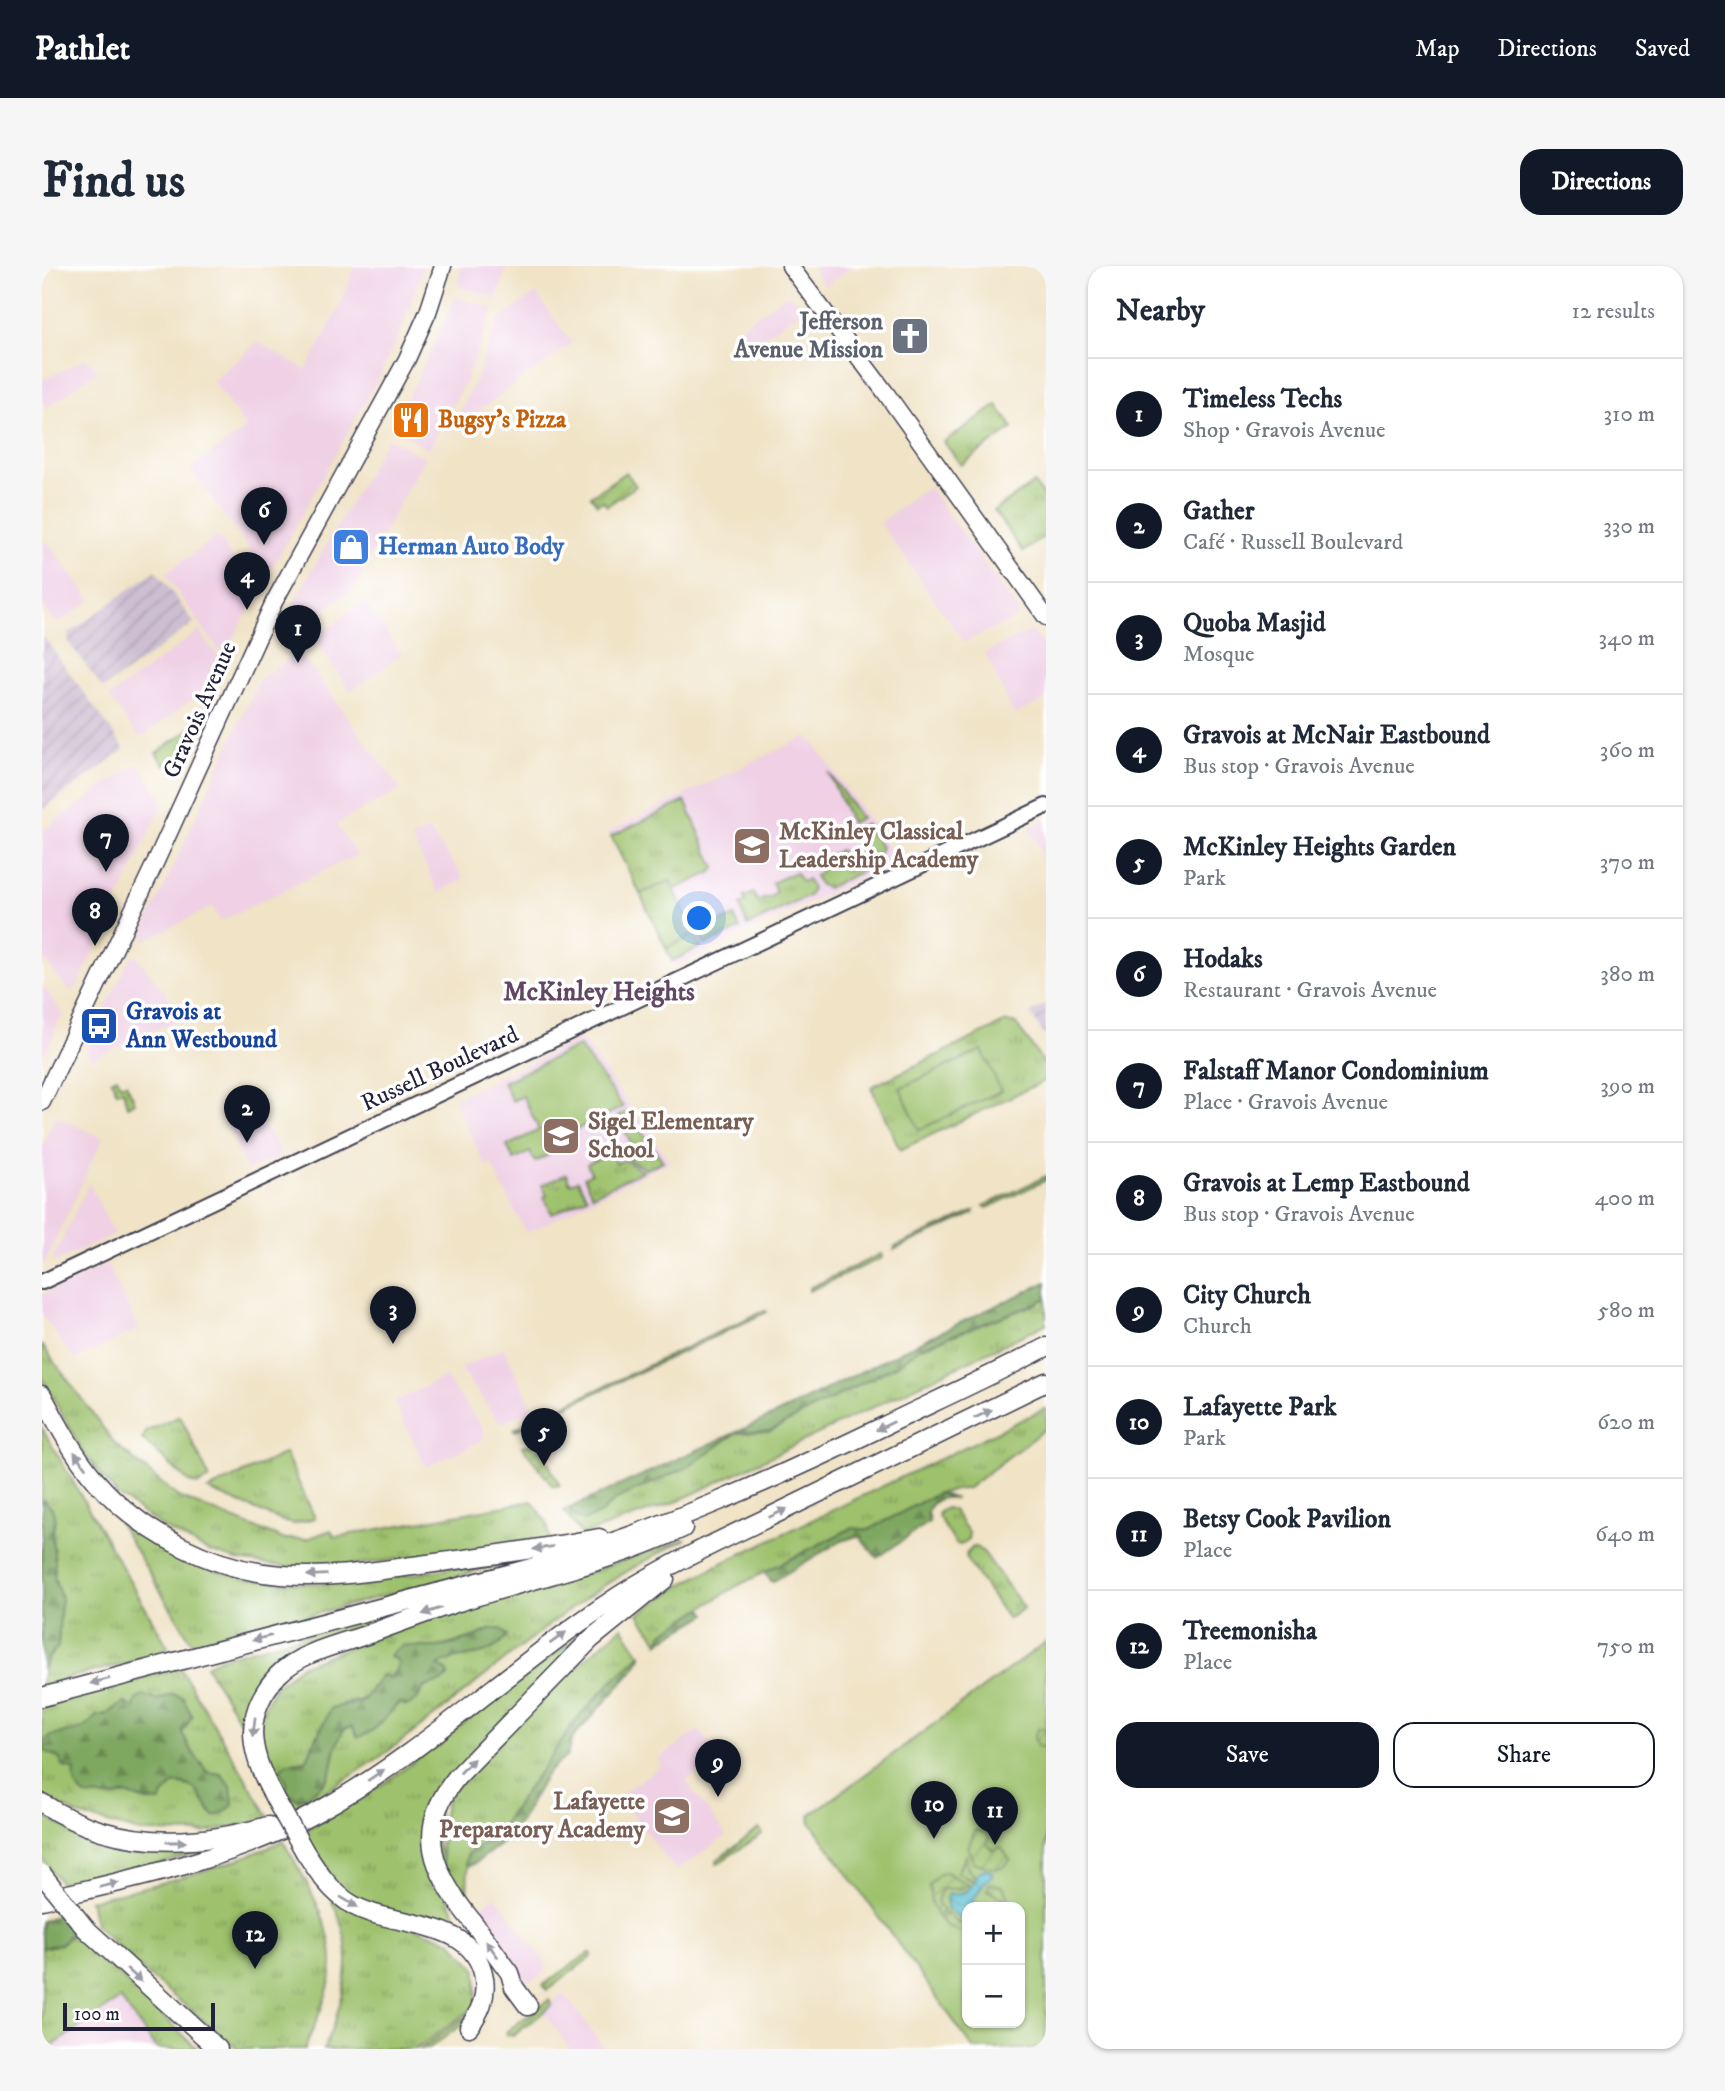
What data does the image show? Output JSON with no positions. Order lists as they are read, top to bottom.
{
  "streets": {
    "main road": ["Gravois Avenue", "Russell Boulevard"]
  },
  "districts": ["McKinley Heights"],
  "places": {
    "church": ["Jefferson Avenue Mission"],
    "restaurant": ["Bugsy's Pizza"],
    "shop": ["Herman Auto Body"],
    "school or university": ["McKinley Classical Leadership Academy", "Sigel Elementary School", "Lafayette Preparatory Academy"],
    "bus stop": ["Gravois at Ann Westbound"]
  },
  "scale_bar": "100 m",
  "page": {
    "header": "Pathlet",
    "nav": ["Map", "Directions", "Saved"],
    "buttons": [
      "Directions",
      ["Save", "Share"]
    ],
    "title": "Find us",
    "heading": ["Nearby", "12 results"],
    "list": [
      {
        "mark": "1",
        "name": "Timeless Techs",
        "note": "Shop · Gravois Avenue",
        "value": "310 m"
      },
      {
        "mark": "2",
        "name": "Gather",
        "note": "Café · Russell Boulevard",
        "value": "330 m"
      },
      {
        "mark": "3",
        "name": "Quoba Masjid",
        "note": "Mosque",
        "value": "340 m"
      },
      {
        "mark": "4",
        "name": "Gravois at McNair Eastbound",
        "note": "Bus stop · Gravois Avenue",
        "value": "360 m"
      },
      {
        "mark": "5",
        "name": "McKinley Heights Garden",
        "note": "Park",
        "value": "370 m"
      },
      {
        "mark": "6",
        "name": "Hodaks",
        "note": "Restaurant · Gravois Avenue",
        "value": "380 m"
      },
      {
        "mark": "7",
        "name": "Falstaff Manor Condominium",
        "note": "Place · Gravois Avenue",
        "value": "390 m"
      },
      {
        "mark": "8",
        "name": "Gravois at Lemp Eastbound",
        "note": "Bus stop · Gravois Avenue",
        "value": "400 m"
      },
      {
        "mark": "9",
        "name": "City Church",
        "note": "Church",
        "value": "580 m"
      },
      {
        "mark": "10",
        "name": "Lafayette Park",
        "note": "Park",
        "value": "620 m"
      },
      {
        "mark": "11",
        "name": "Betsy Cook Pavilion",
        "note": "Place",
        "value": "640 m"
      },
      {
        "mark": "12",
        "name": "Treemonisha",
        "note": "Place",
        "value": "750 m"
      }
    ],
    "pins": [
      "6",
      "4",
      "1",
      "7",
      "8",
      "2",
      "3",
      "5",
      "9",
      "10",
      "11",
      "12"
    ],
    "map_buttons": ["+", "−"],
    "scale": "100 m"
  }
}
